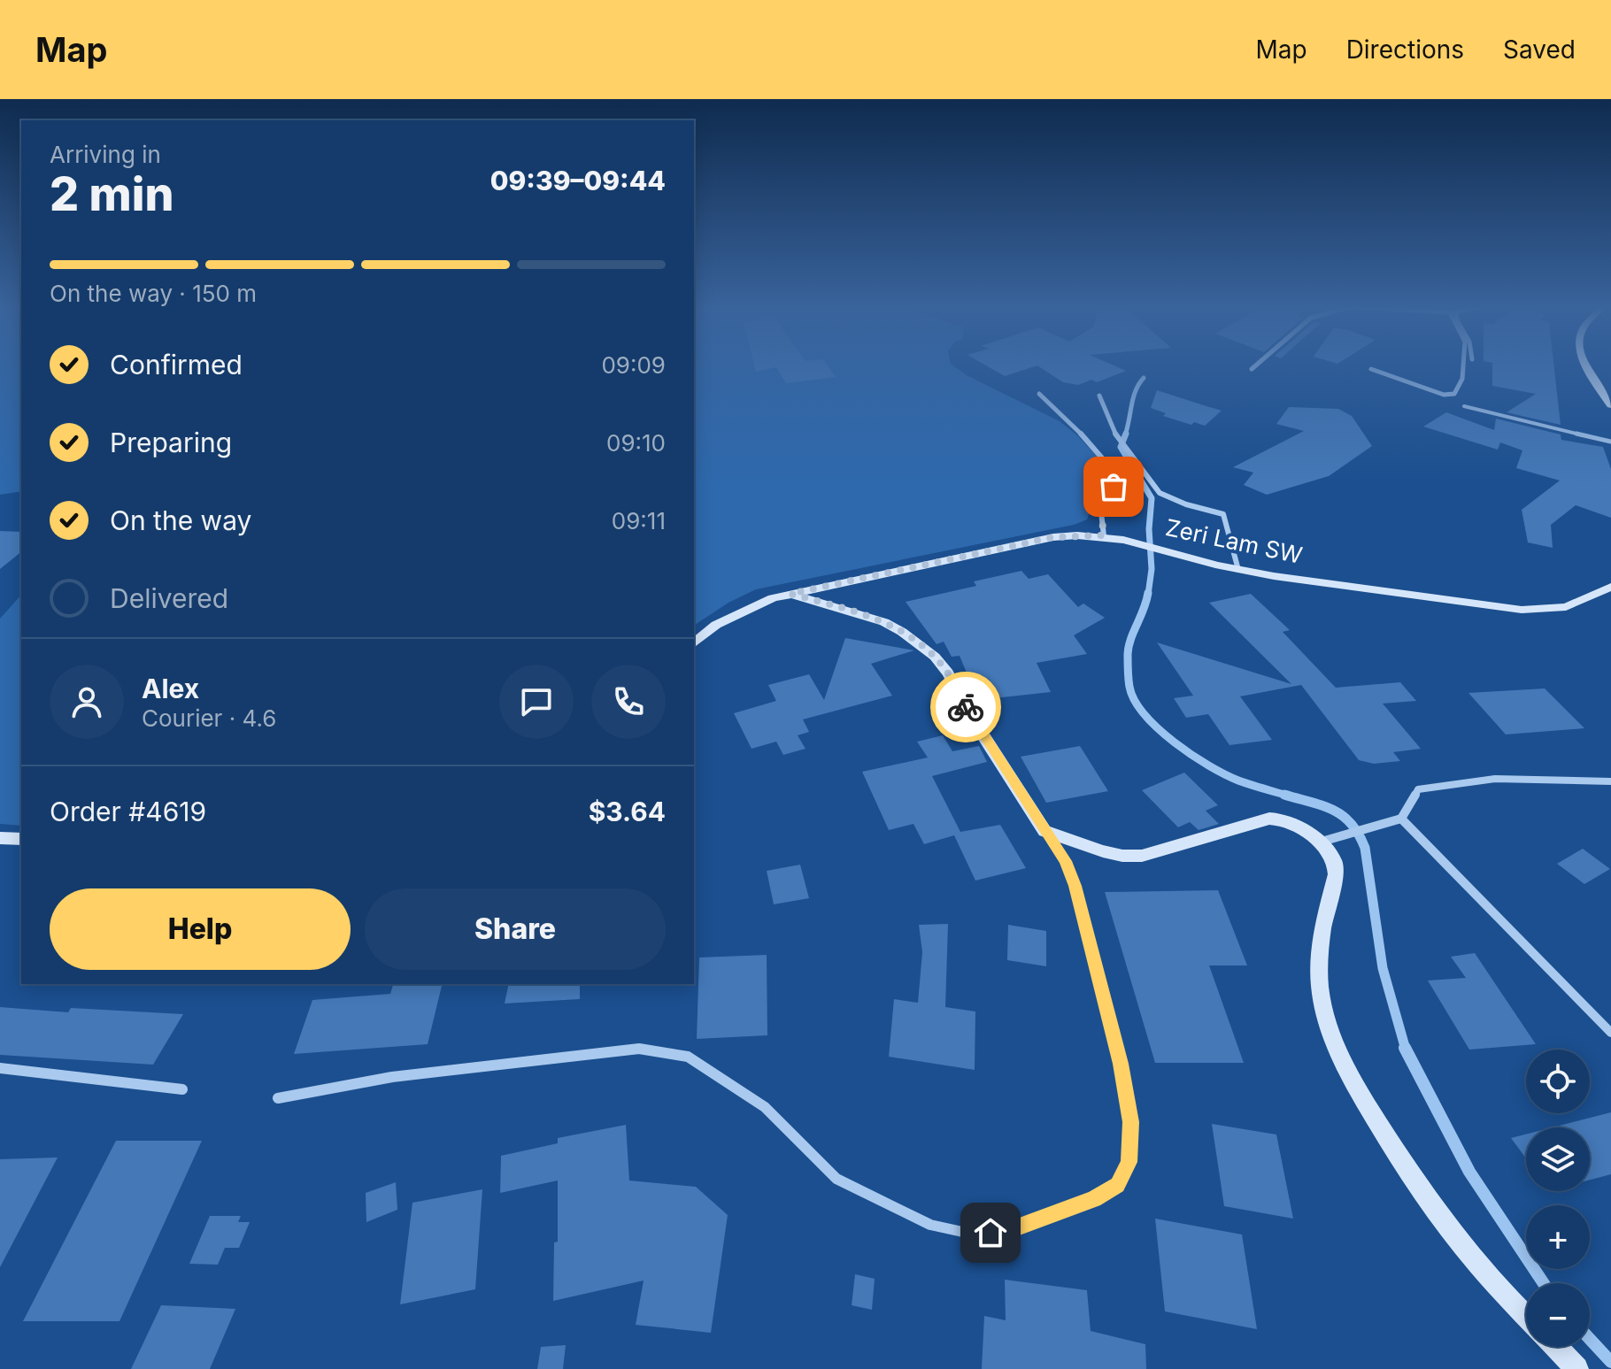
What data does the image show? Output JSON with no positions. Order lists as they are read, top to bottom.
{
  "streets": {
    "street": ["Zeri Lam SW"]
  },
  "page": {
    "header": "Map",
    "nav": ["Map", "Directions", "Saved"],
    "heading": ["2 min", "Arriving in", "09:39–09:44"],
    "panel": [
      "Alex",
      "Courier · 4.6",
      "Order #4619",
      "$3.64"
    ],
    "bar": "On the way · 150 m",
    "list": [
      ["Confirmed", "09:09"],
      ["Preparing", "09:10"],
      ["On the way", "09:11"],
      "Delivered"
    ],
    "buttons": ["Help", "Share"],
    "map_buttons": ["+", "−"]
  }
}
